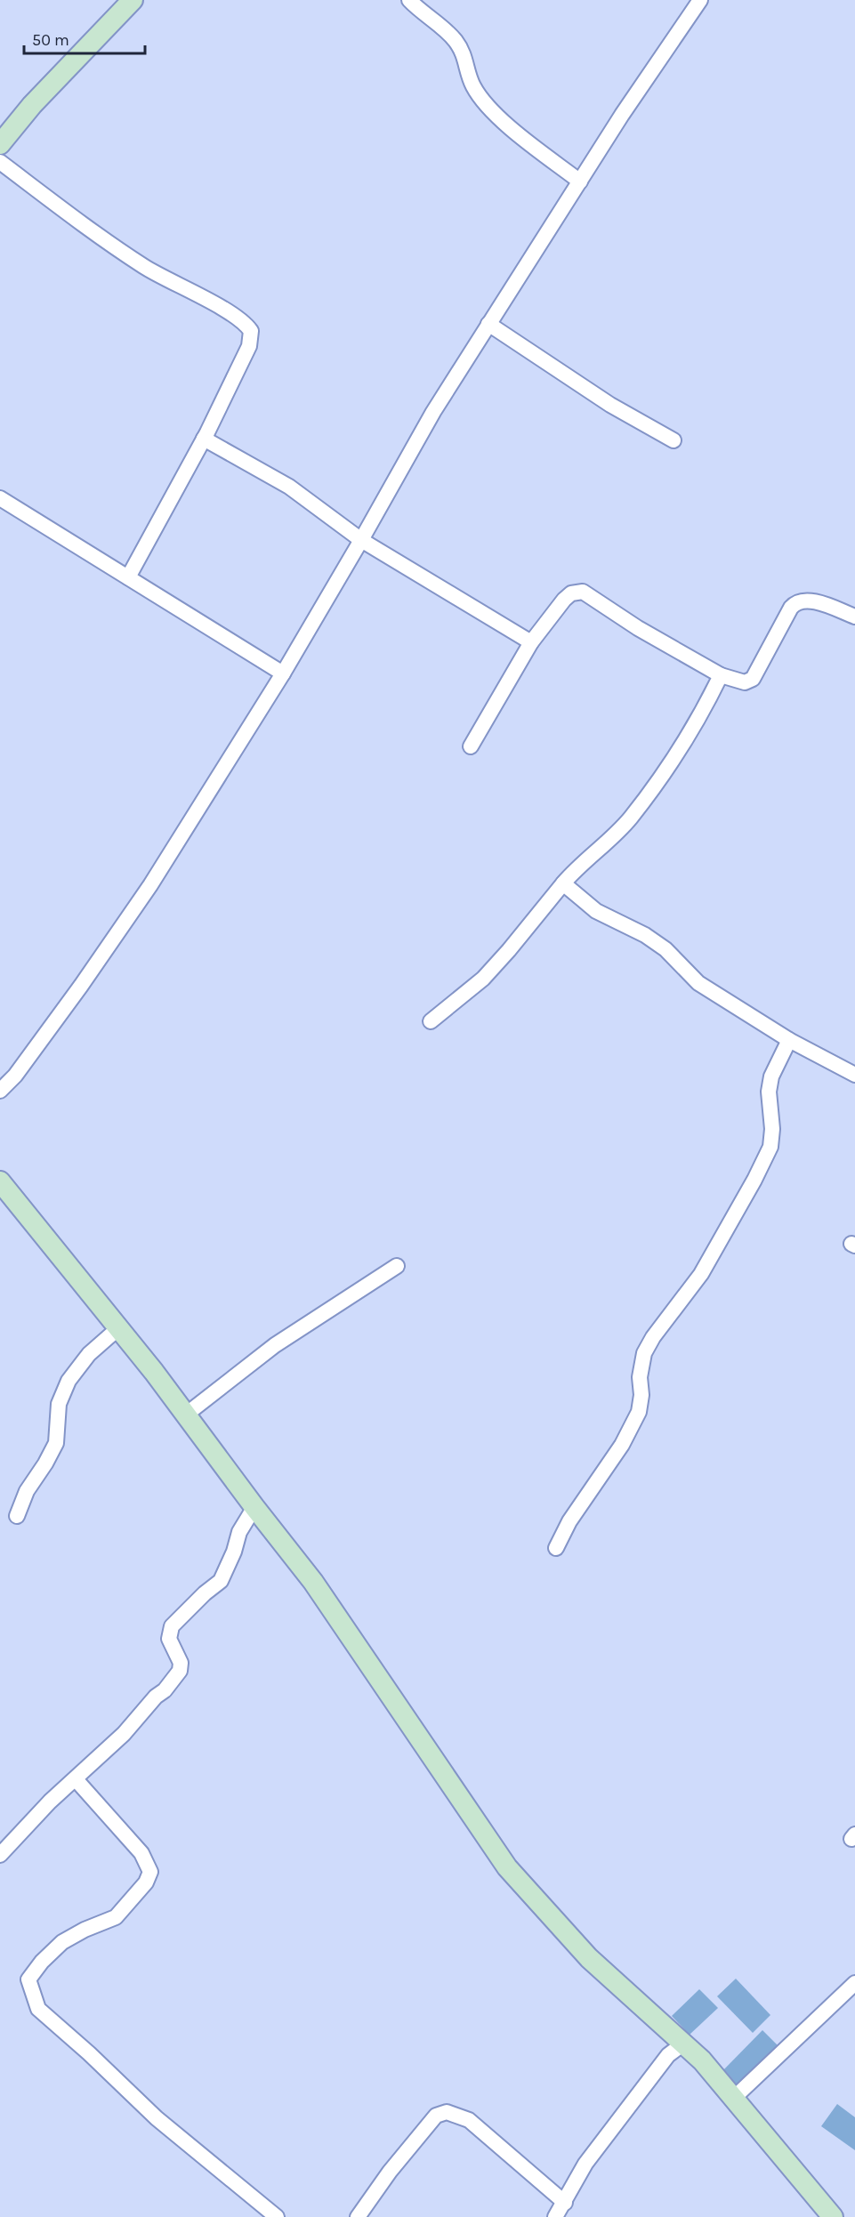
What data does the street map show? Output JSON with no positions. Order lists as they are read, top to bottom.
{
  "scale_bar": "50 m"
}
